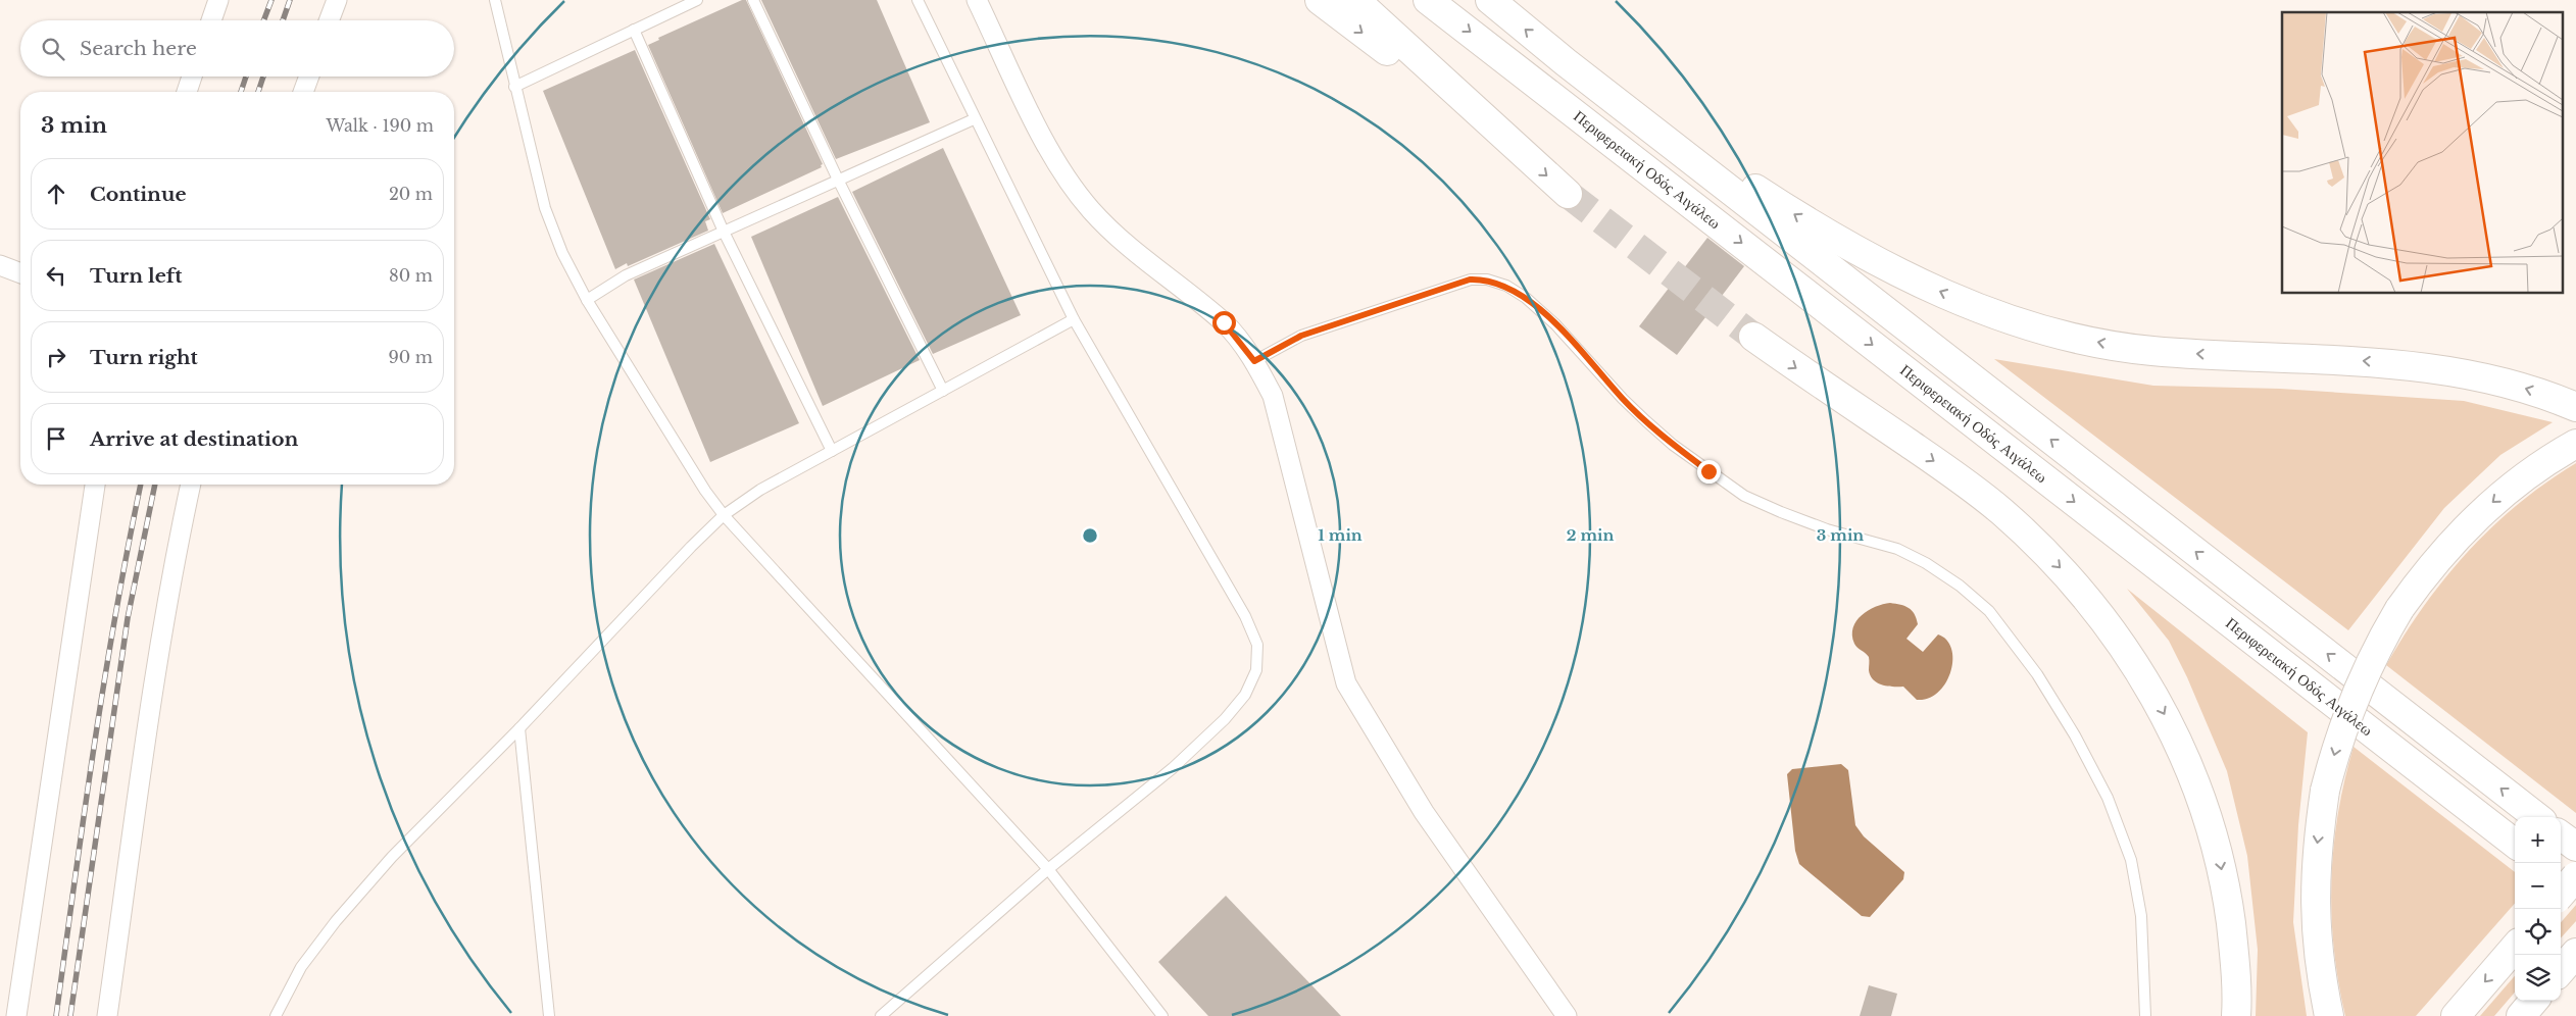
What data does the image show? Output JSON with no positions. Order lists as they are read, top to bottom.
{
  "streets": {
    "highway": ["Περιφερειακή Οδός Αιγάλεω"]
  },
  "page": {
    "search": "Search here",
    "heading": ["3 min", "Walk · 190 m"],
    "list": [
      ["Continue", "20 m"],
      ["Turn left", "80 m"],
      ["Turn right", "90 m"],
      "Arrive at destination"
    ],
    "map_buttons": ["+", "−"]
  },
  "rings": ["1 min", "2 min", "3 min"]
}
